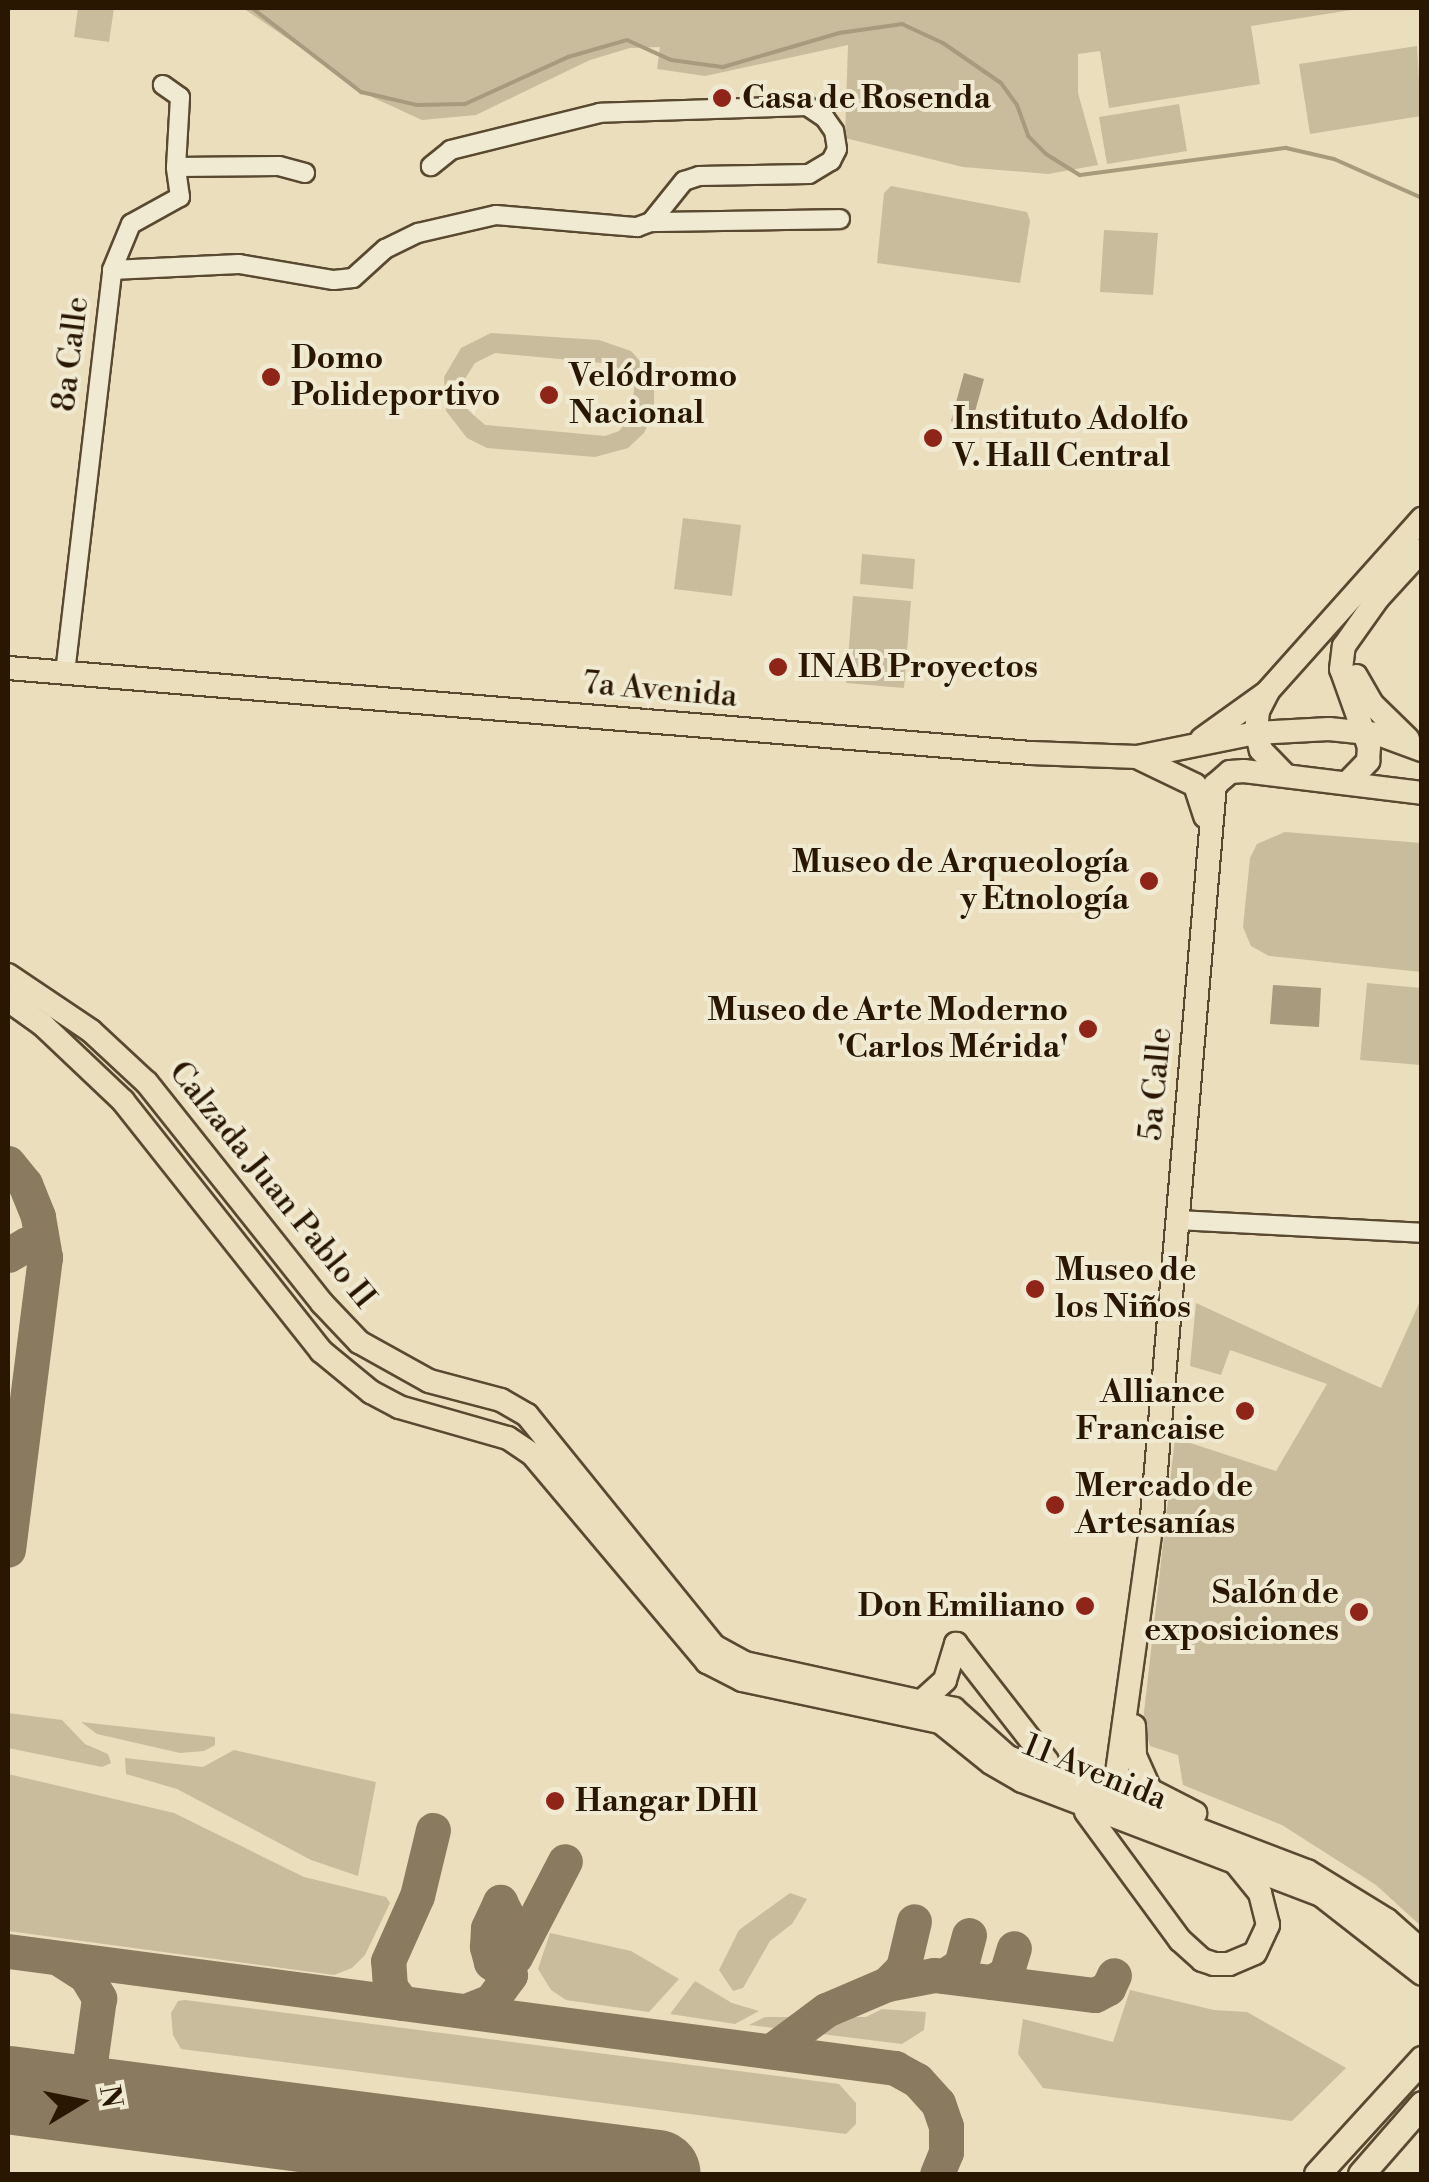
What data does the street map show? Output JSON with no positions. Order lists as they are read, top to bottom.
{
  "streets": {
    "main road": [
      "7a Avenida",
      "5a Calle",
      "Calzada Juan Pablo II",
      "11 Avenida"
    ],
    "street": ["8a Calle"]
  },
  "crossings": [
    ["8a Calle", "7a Avenida"],
    ["Calzada Juan Pablo II", "11 Avenida"]
  ],
  "places": [
    "Casa de Rosenda",
    "Domo Polideportivo",
    "Velódromo Nacional",
    "Instituto Adolfo V. Hall Central",
    "INAB Proyectos",
    "Museo de Arqueología y Etnología",
    "Museo de Arte Moderno 'Carlos Mérida'",
    "Museo de los Niños",
    "Alliance Francaise",
    "Mercado de Artesanías",
    "Don Emiliano",
    "Salón de exposiciones",
    "Hangar DHl"
  ],
  "north": "right"
}
